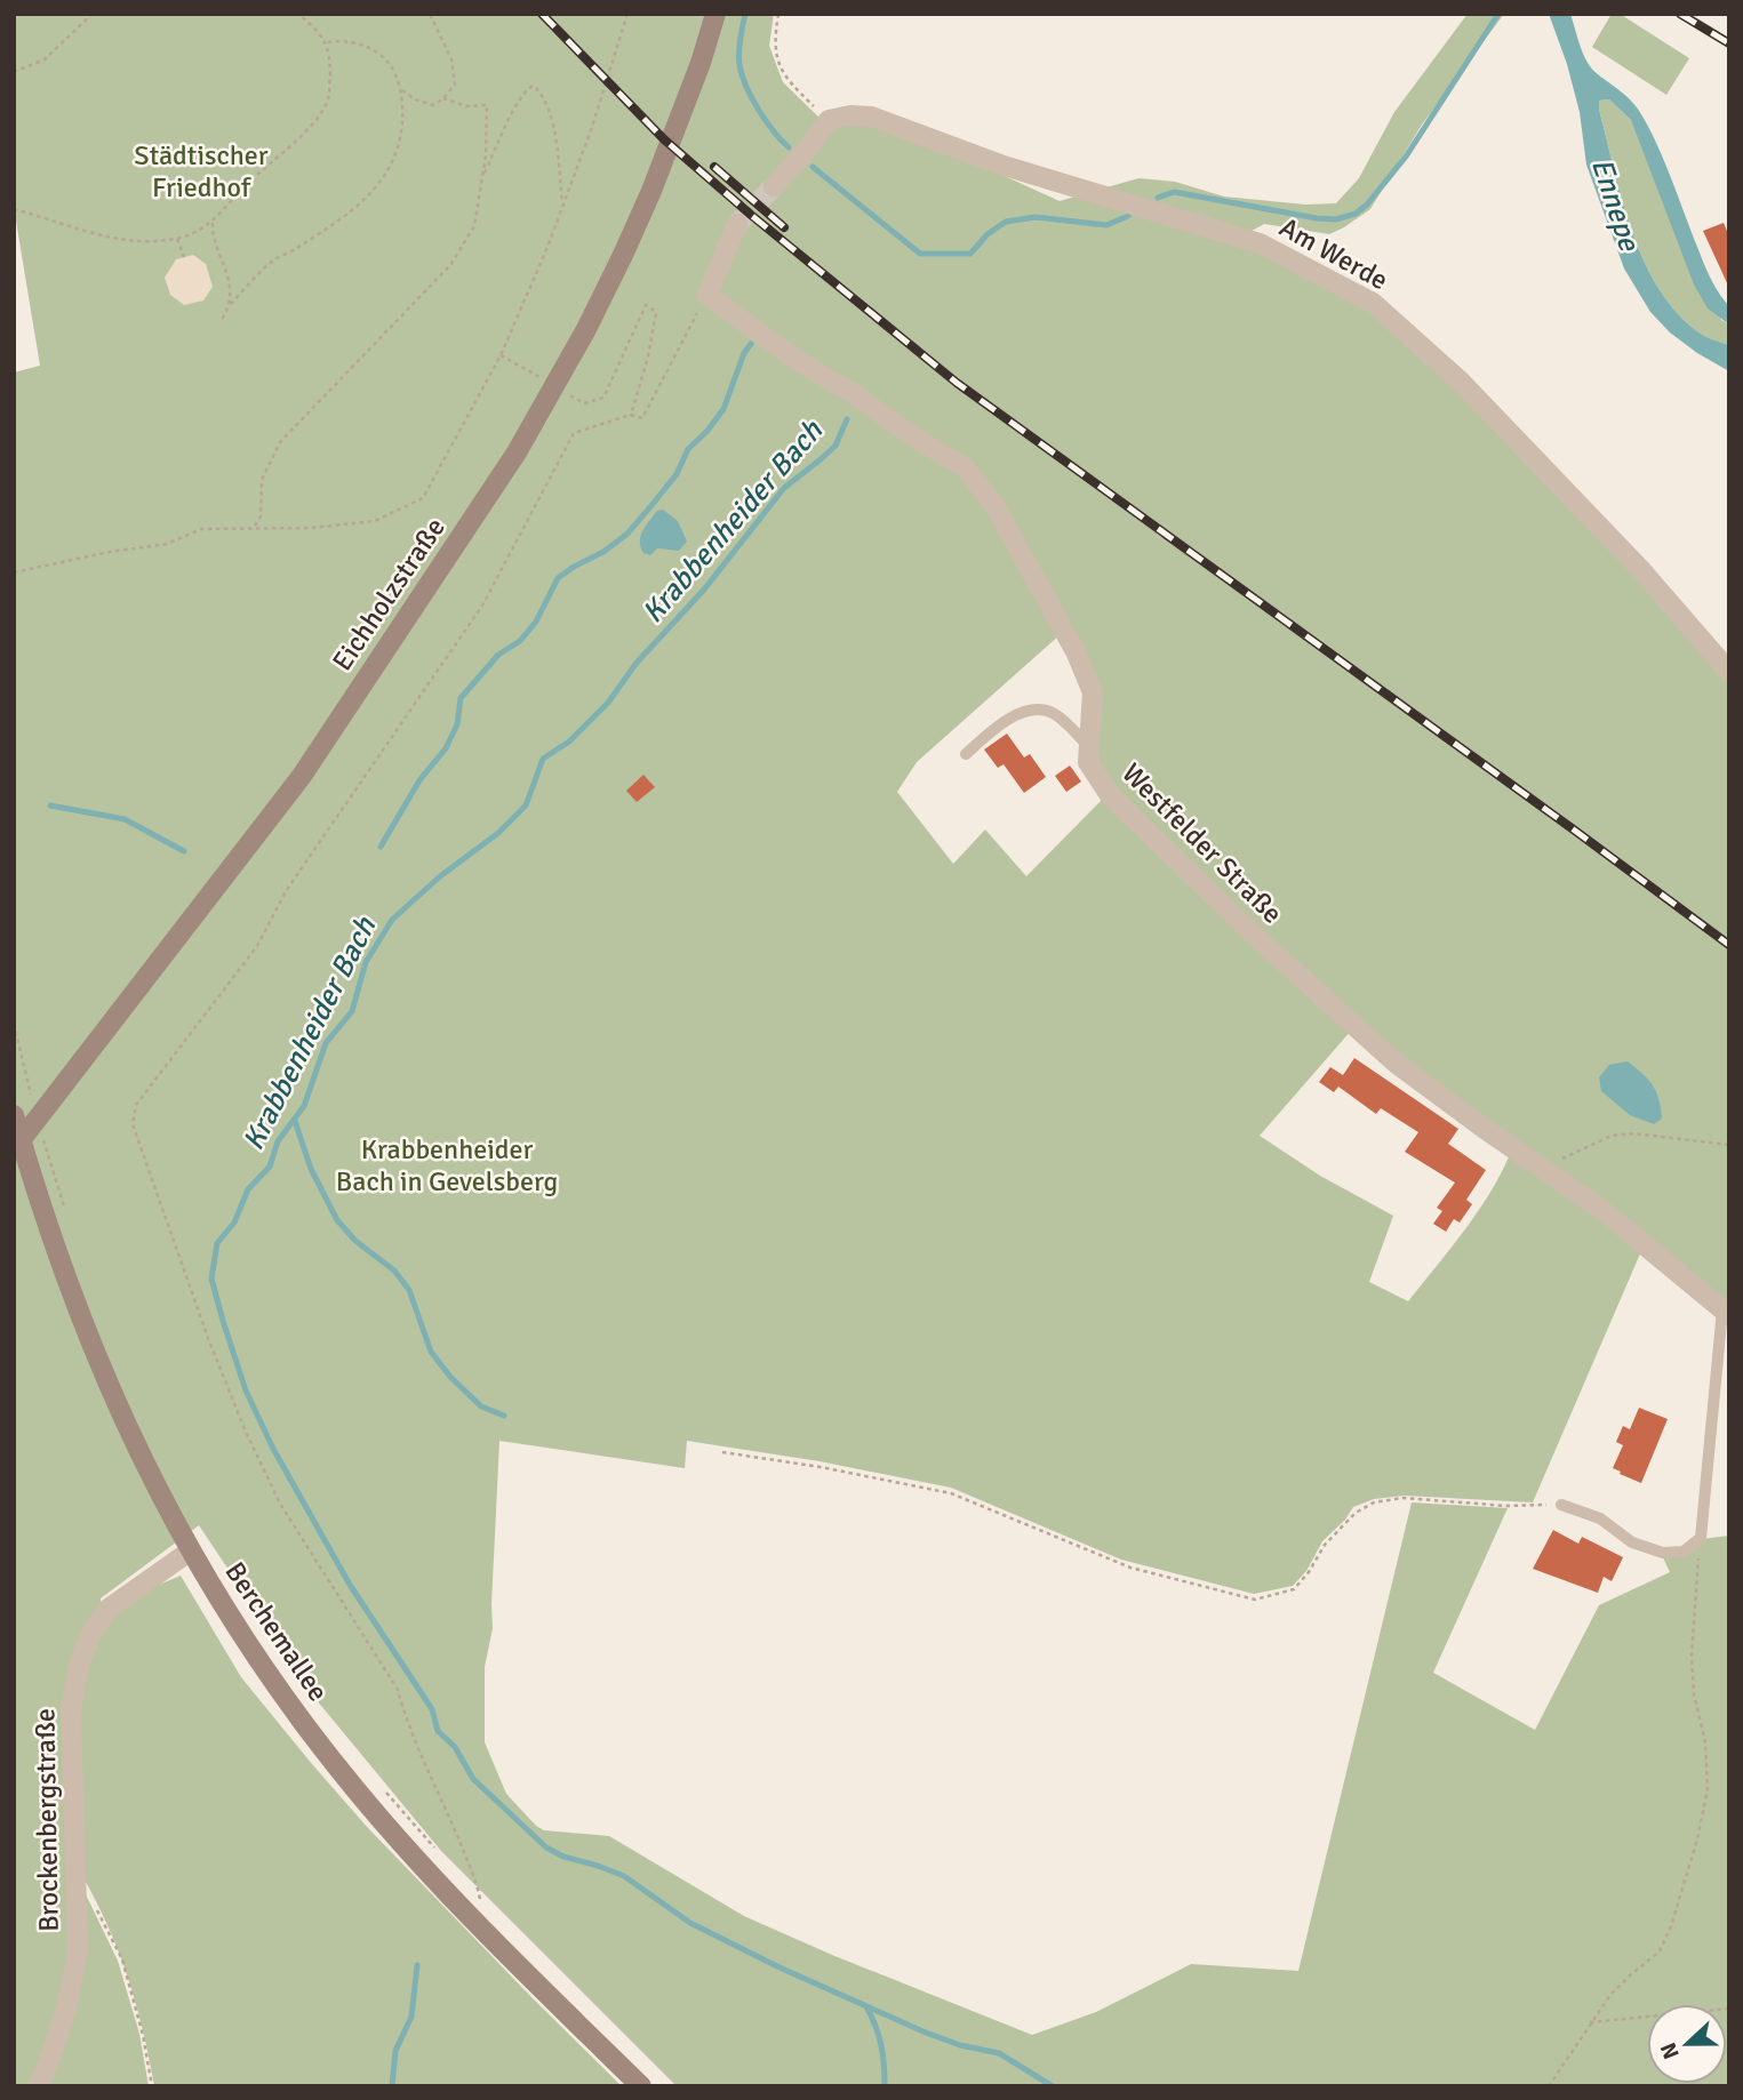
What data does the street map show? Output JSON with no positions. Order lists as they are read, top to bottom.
{
  "streets": {
    "main road": ["Eichholzstraße", "Berchemallee"],
    "street": ["Am Werde", "Westfelder Straße", "Brockenbergstraße"]
  },
  "crossings": [
    ["Berchemallee", "Brockenbergstraße"]
  ],
  "water": ["Ennepe", "Krabbenheider Bach"],
  "parks": ["Städtischer Friedhof", "Krabbenheider Bach in Gevelsberg"],
  "north": "left"
}
